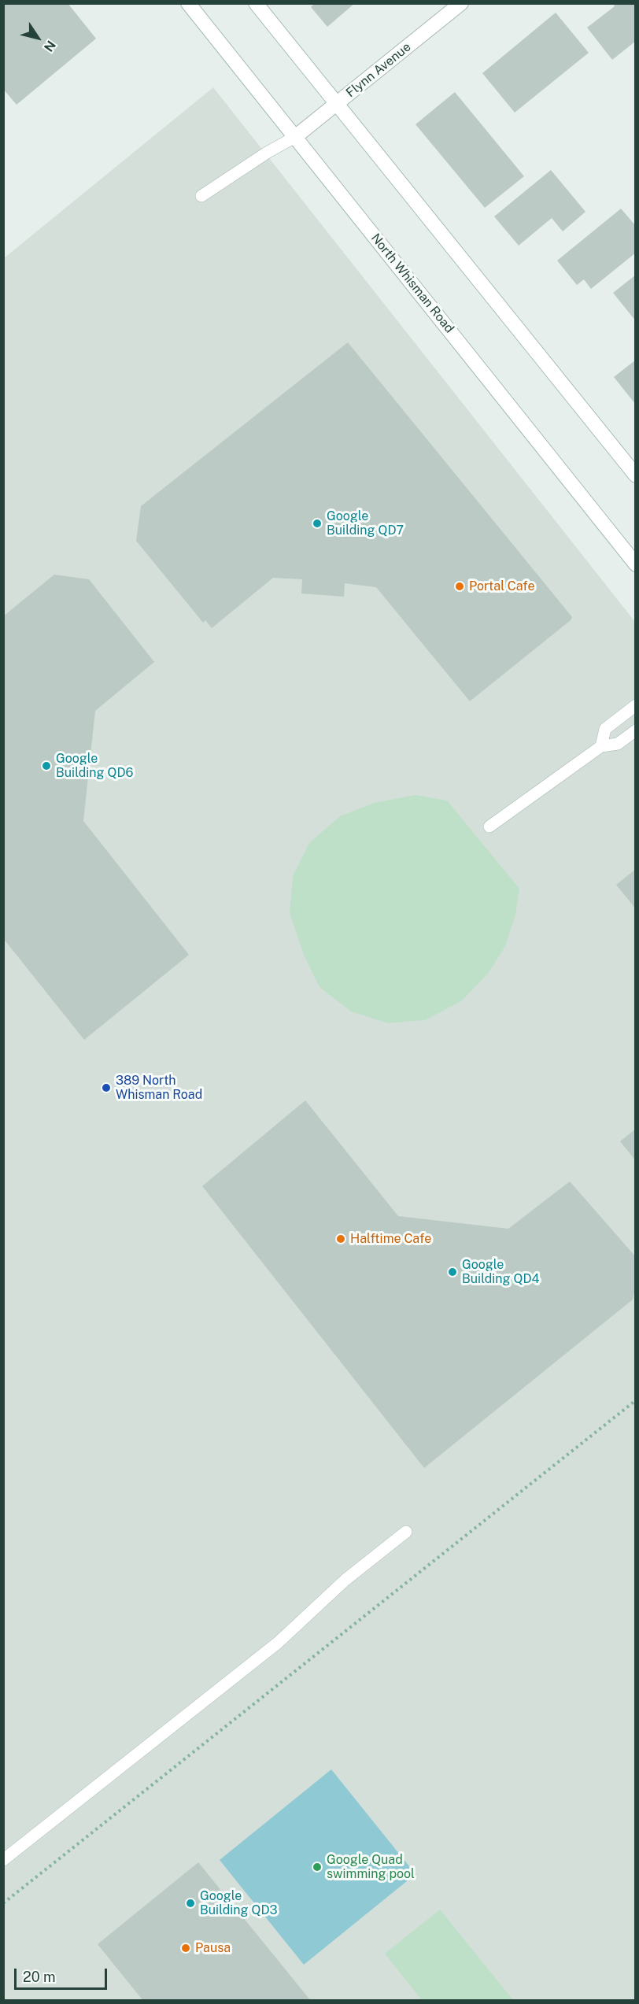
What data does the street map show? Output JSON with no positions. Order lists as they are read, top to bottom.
{
  "streets": {
    "main road": ["Flynn Avenue", "North Whisman Road"]
  },
  "crossings": [
    ["Flynn Avenue", "North Whisman Road"]
  ],
  "places": [
    "Google Building QD7",
    "Portal Cafe",
    "Google Building QD6",
    "389 North Whisman Road",
    "Halftime Cafe",
    "Google Building QD4",
    "Google Quad swimming pool",
    "Google Building QD3",
    "Pausa"
  ],
  "scale_bar": "20 m",
  "north": "bottom right"
}
